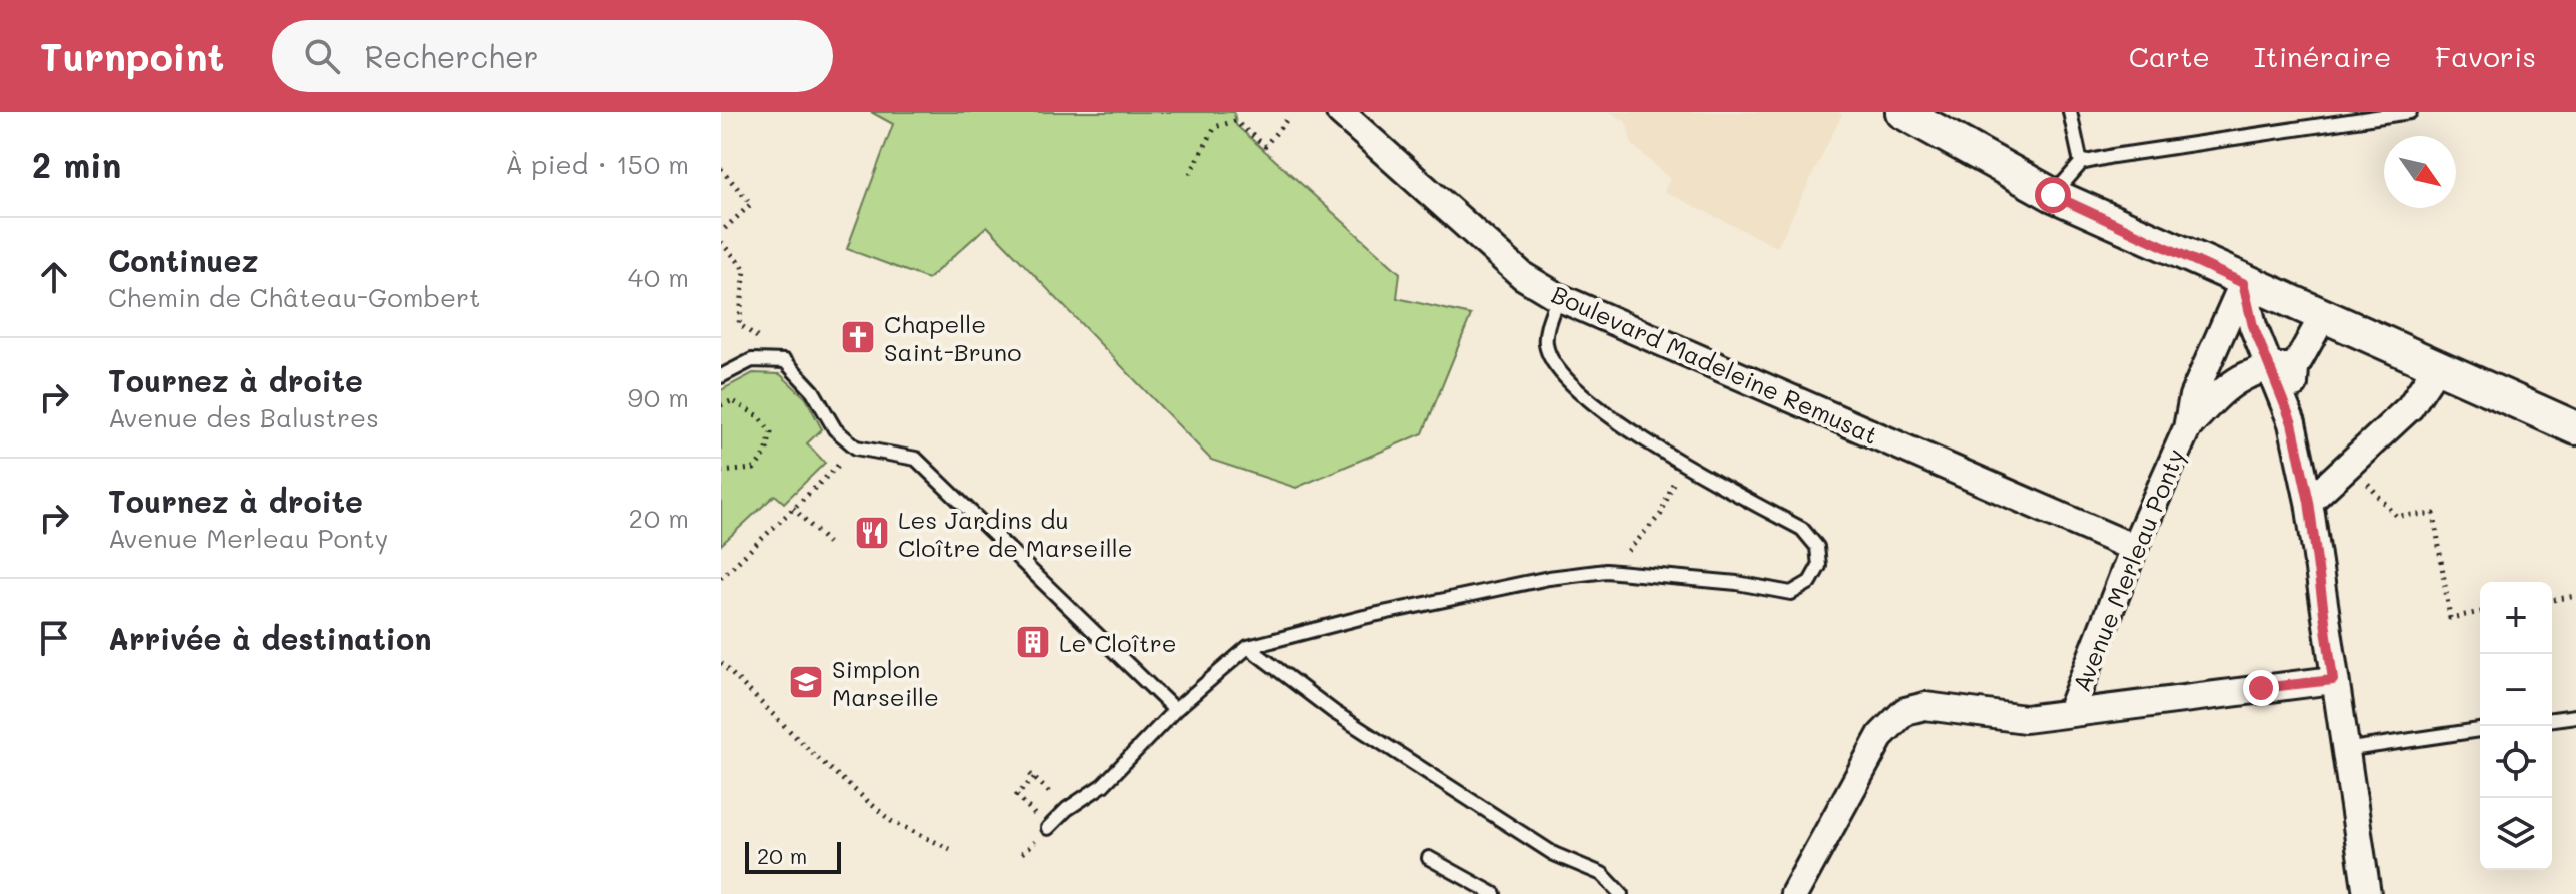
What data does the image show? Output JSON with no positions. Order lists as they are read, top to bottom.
{
  "streets": {
    "street": ["Boulevard Madeleine Remusat", "Avenue Merleau Ponty"]
  },
  "crossings": [
    ["Boulevard Madeleine Remusat", "Avenue Merleau Ponty"]
  ],
  "places": {
    "church": ["Chapelle Saint-Bruno"],
    "restaurant": ["Les Jardins du Cloître de Marseille"],
    "building": ["Le Cloître"],
    "school or university": ["Simplon Marseille"]
  },
  "scale_bar": "20 m",
  "north": "bottom right",
  "page": {
    "header": "Turnpoint",
    "search": "Rechercher",
    "nav": ["Carte", "Itinéraire", "Favoris"],
    "heading": ["2 min", "À pied · 150 m"],
    "list": [
      ["Continuez", "Chemin de Château-Gombert", "40 m"],
      ["Tournez à droite", "Avenue des Balustres", "90 m"],
      ["Tournez à droite", "Avenue Merleau Ponty", "20 m"],
      "Arrivée à destination"
    ],
    "map_buttons": ["+", "−"],
    "scale": "20 m"
  }
}
